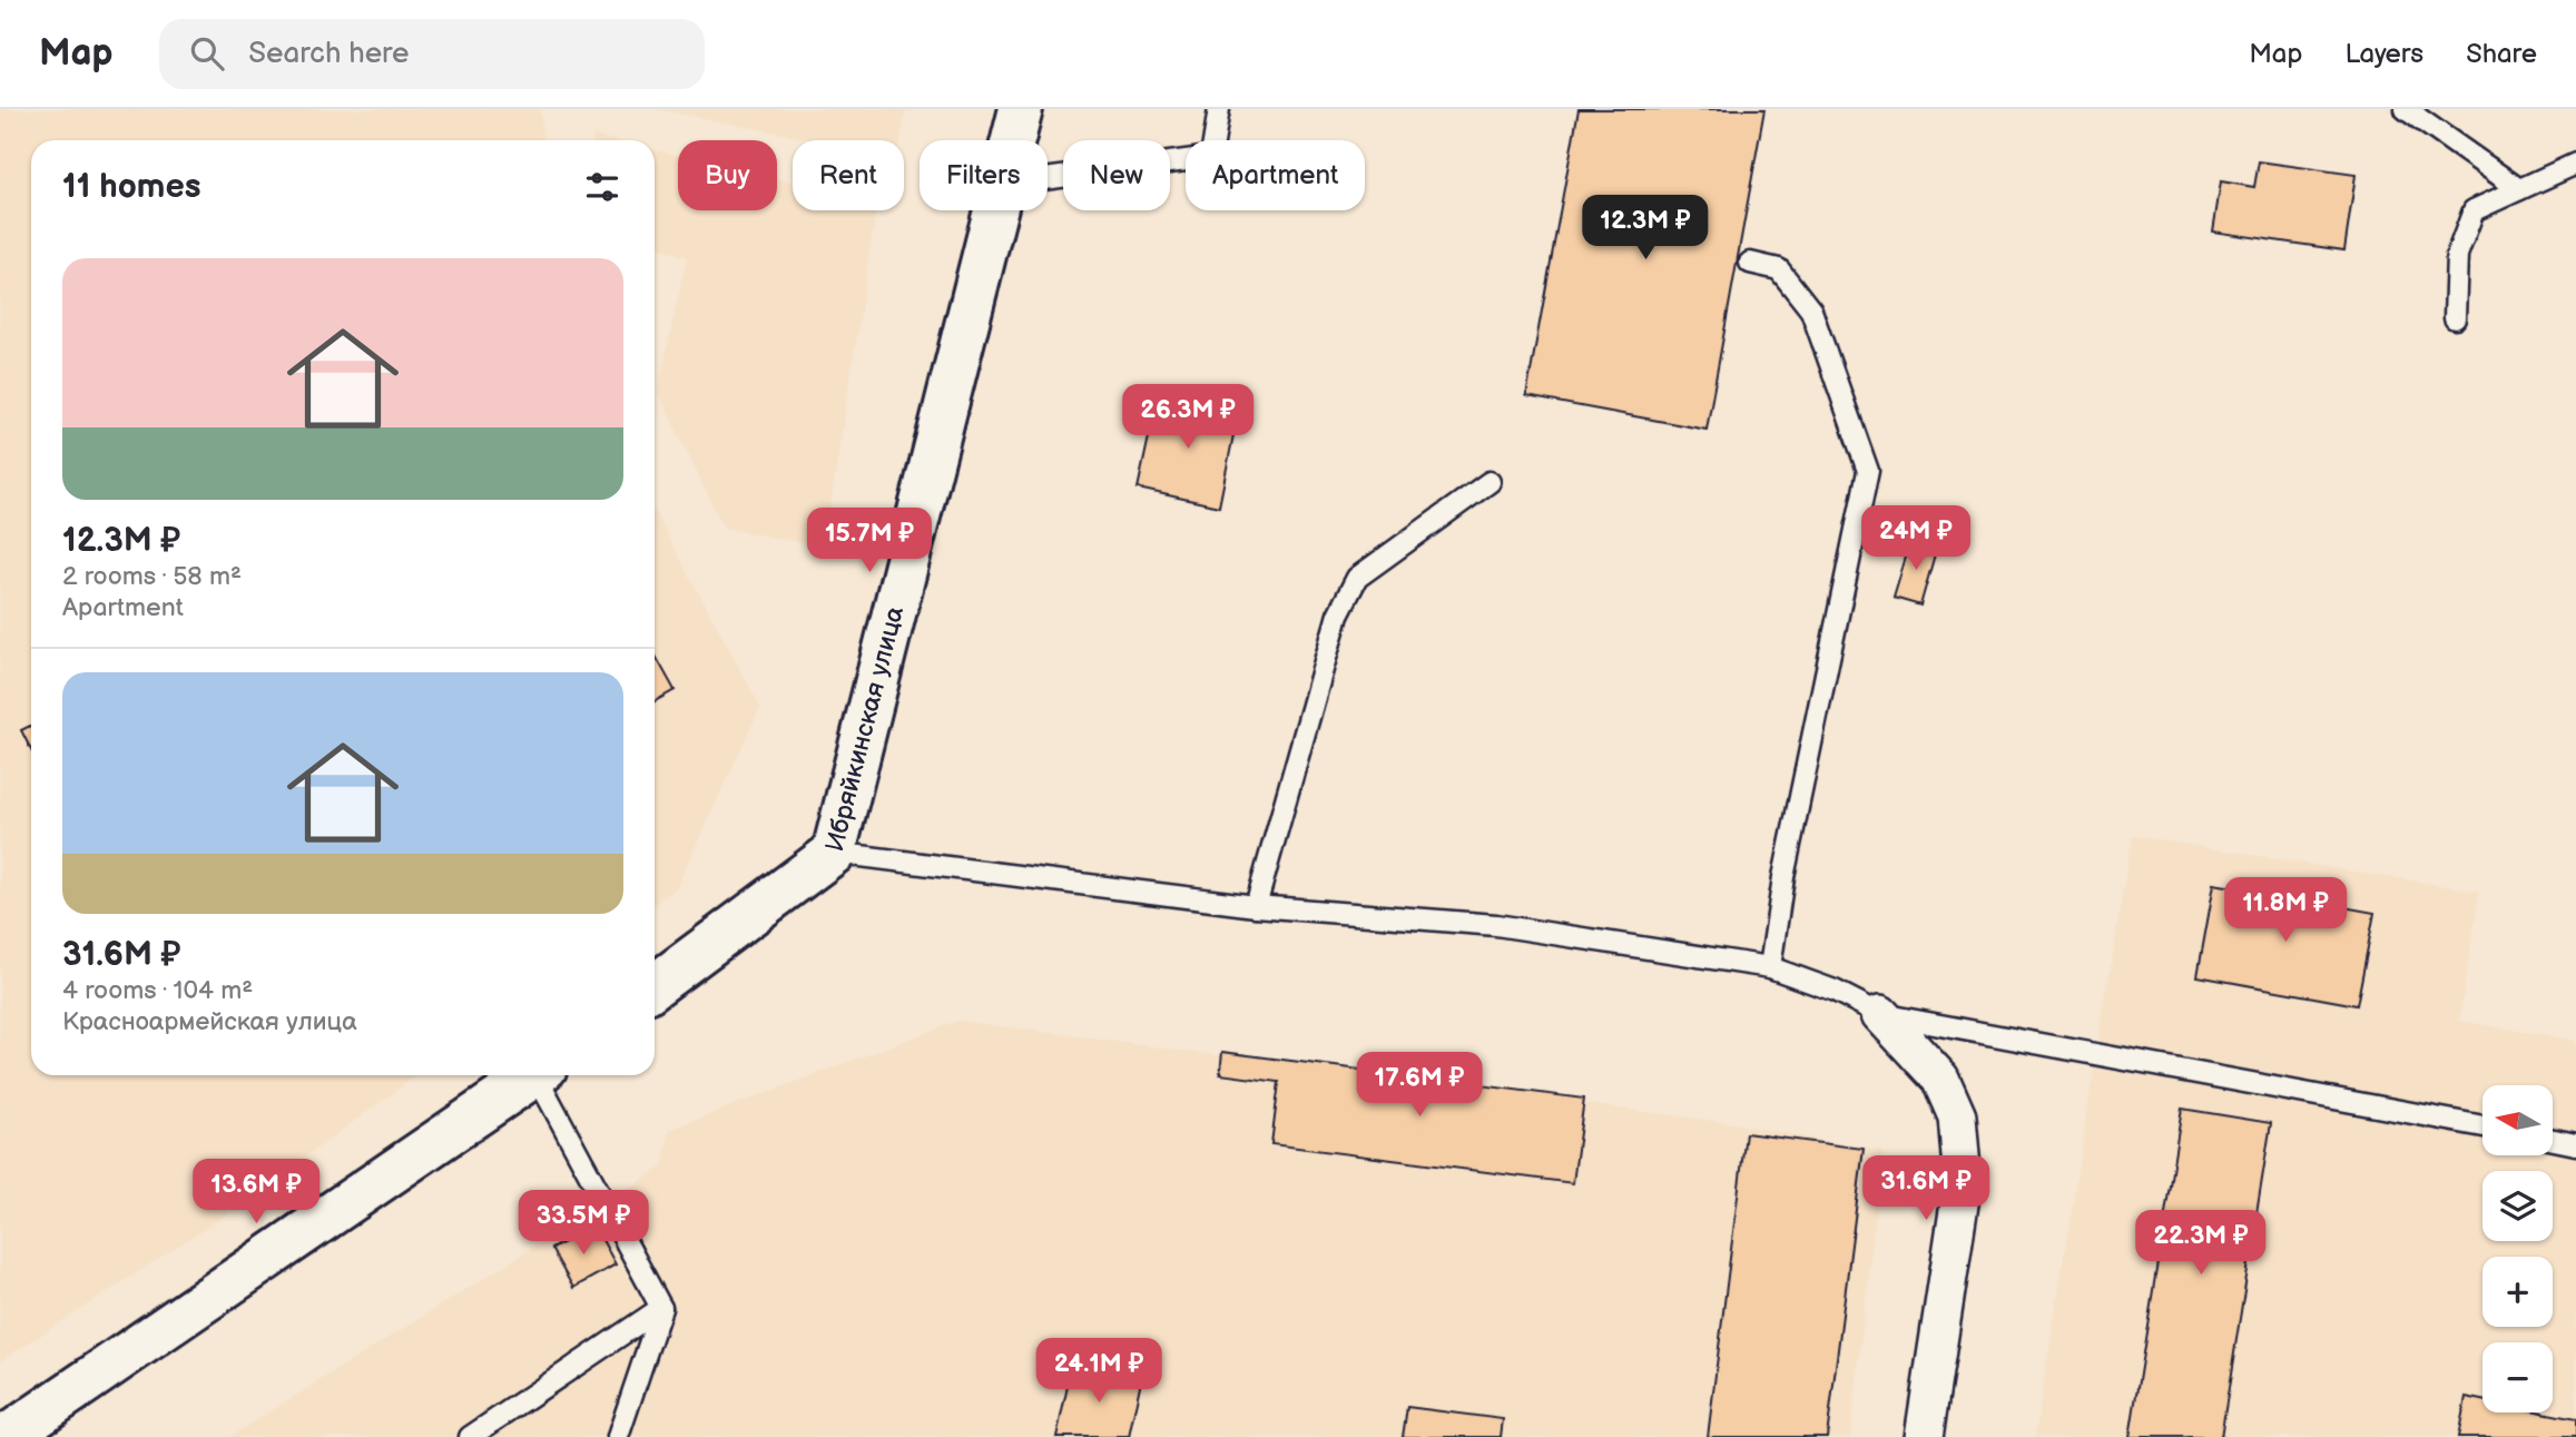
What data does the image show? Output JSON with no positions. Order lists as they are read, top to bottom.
{
  "streets": {
    "street": ["Ибряйкинская улица"]
  },
  "north": "left",
  "page": {
    "header": "Map",
    "search": "Search here",
    "nav": ["Map", "Layers", "Share"],
    "chip": [
      "Buy",
      "Rent",
      "Filters",
      "New",
      "Apartment"
    ],
    "heading": "11 homes",
    "price": [
      "12.3M ₽",
      "26.3M ₽",
      "24M ₽",
      "15.7M ₽",
      "11.8M ₽",
      "17.6M ₽",
      "31.6M ₽",
      "13.6M ₽",
      "33.5M ₽",
      "22.3M ₽",
      "24.1M ₽"
    ],
    "list": [
      {
        "name": "12.3M ₽",
        "note": "2 rooms · 58 m² · Apartment"
      },
      {
        "name": "31.6M ₽",
        "note": "4 rooms · 104 m² · Красноармейская улица"
      }
    ],
    "map_buttons": ["+", "−"]
  }
}
